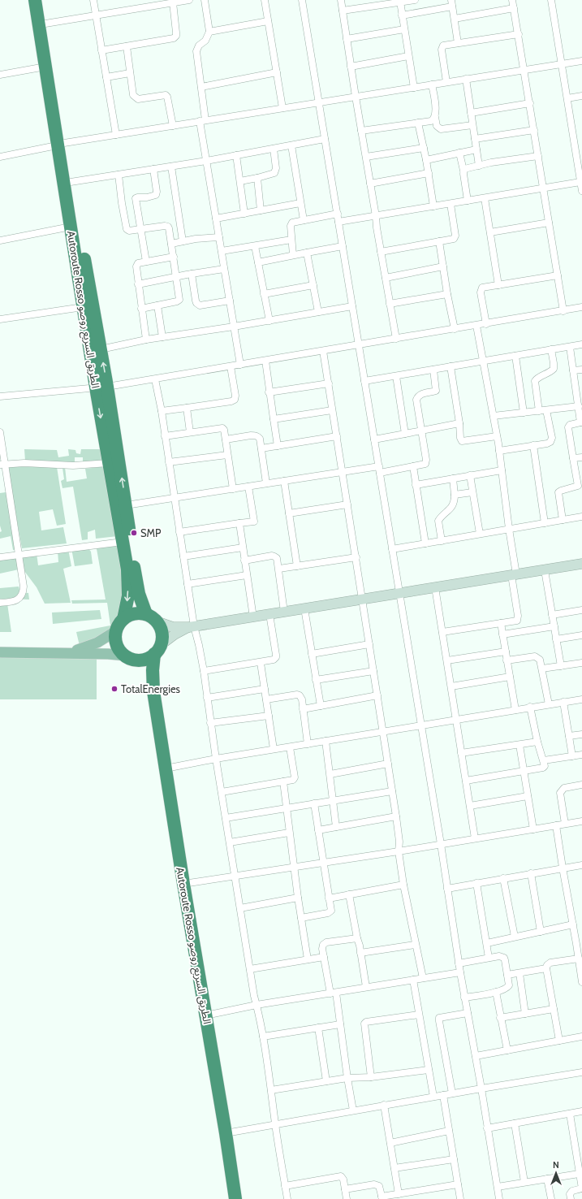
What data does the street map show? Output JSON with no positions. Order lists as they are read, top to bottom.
{
  "streets": {
    "highway": ["Autoroute Rosso الطريق السريع روصو"]
  },
  "places": ["SMP", "TotalEnergies"],
  "north": "top"
}
